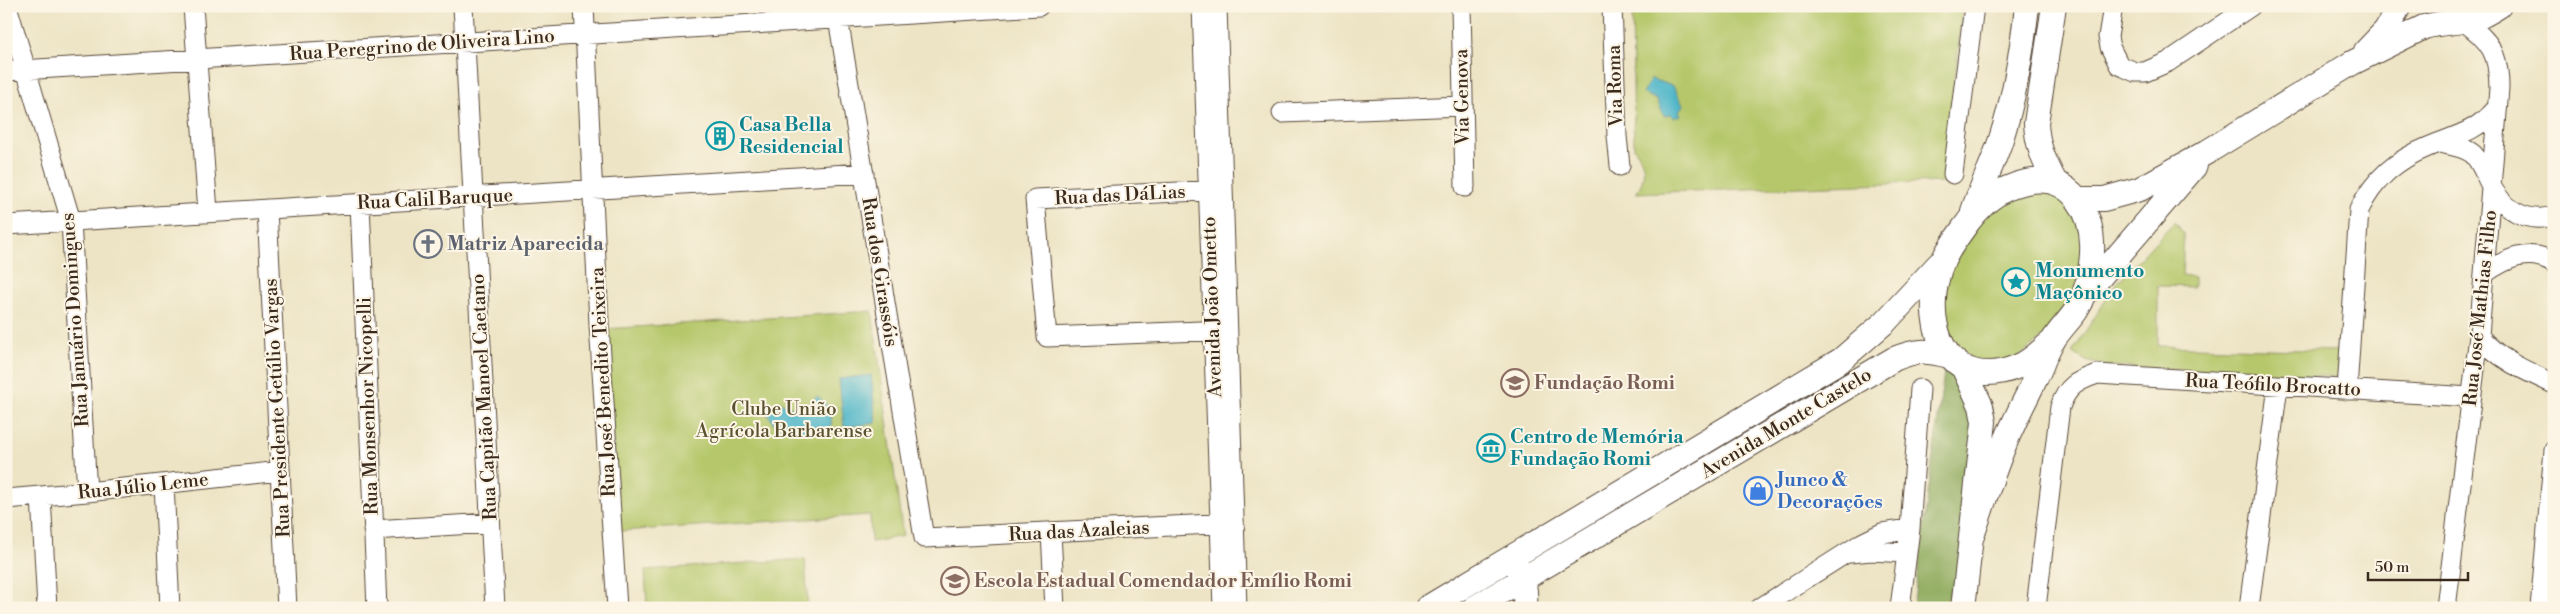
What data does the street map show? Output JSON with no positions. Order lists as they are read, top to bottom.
{
  "streets": {
    "main road": ["Avenida Monte Castelo"],
    "street": [
      "Rua Peregrino de Oliveira Lino",
      "Via Roma",
      "Via Genova",
      "Rua das DáLias",
      "Rua Calil Baruque",
      "Rua dos Girassóis",
      "Avenida João Ometto",
      "Rua José Mathias Filho",
      "Rua Januário Domingues",
      "Rua José Benedito Teixeira",
      "Rua Teófilo Brocatto",
      "Rua Capitão Manoel Caetano",
      "Rua Monsenhor Nicopelli",
      "Rua Presidente Getúlio Vargas",
      "Rua Júlio Leme",
      "Rua das Azaleias"
    ]
  },
  "crossings": [
    ["Rua Peregrino de Oliveira Lino", "Rua dos Girassóis"],
    ["Rua Peregrino de Oliveira Lino", "Rua Januário Domingues"],
    ["Rua Peregrino de Oliveira Lino", "Rua José Benedito Teixeira"],
    ["Rua Peregrino de Oliveira Lino", "Rua Capitão Manoel Caetano"],
    ["Rua das DáLias", "Avenida João Ometto"],
    ["Rua Calil Baruque", "Rua dos Girassóis"],
    ["Rua Calil Baruque", "Rua Januário Domingues"],
    ["Rua Calil Baruque", "Rua José Benedito Teixeira"],
    ["Rua Calil Baruque", "Rua Capitão Manoel Caetano"],
    ["Rua Calil Baruque", "Rua Monsenhor Nicopelli"],
    ["Rua Calil Baruque", "Rua Presidente Getúlio Vargas"],
    ["Rua dos Girassóis", "Rua das Azaleias"],
    ["Avenida João Ometto", "Rua das Azaleias"],
    ["Rua José Mathias Filho", "Rua Teófilo Brocatto"],
    ["Rua Januário Domingues", "Rua Júlio Leme"],
    ["Rua Presidente Getúlio Vargas", "Rua Júlio Leme"]
  ],
  "parks": ["Clube União Agrícola Barbarense"],
  "places": {
    "building": ["Casa Bella Residencial"],
    "church": ["Matriz Aparecida"],
    "place": ["Monumento Maçônico"],
    "school or university": ["Fundação Romi", "Escola Estadual Comendador Emílio Romi"],
    "museum": ["Centro de Memória Fundação Romi"],
    "shop": ["Junco & Decorações"]
  },
  "scale_bar": "50 m"
}
